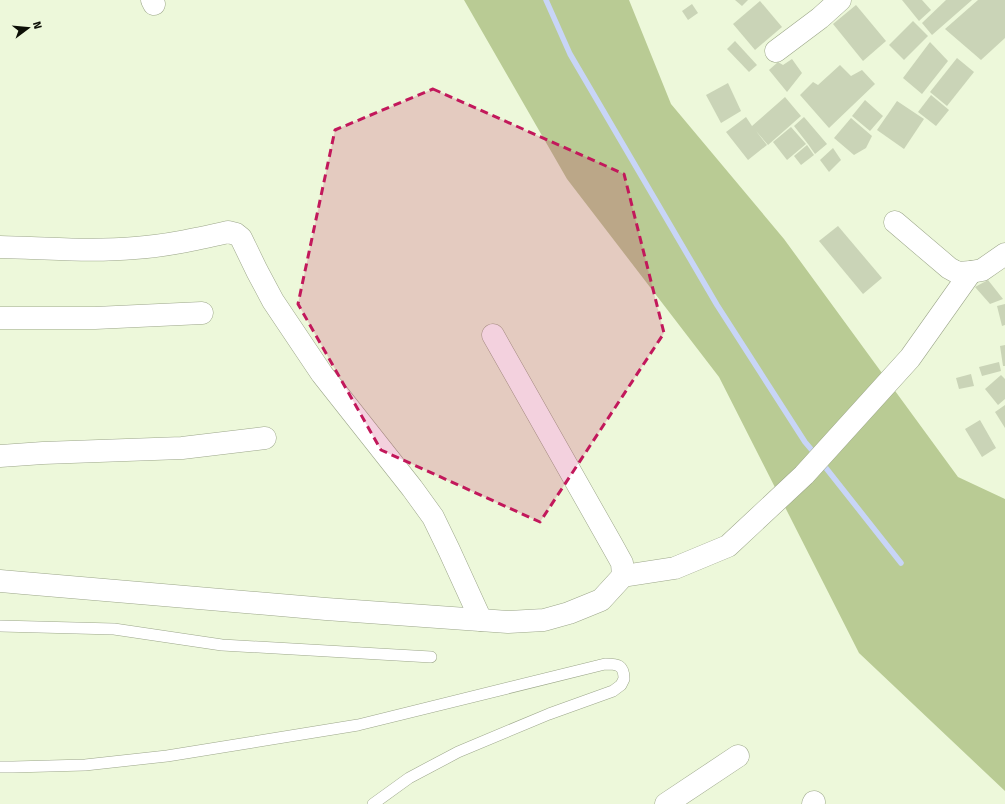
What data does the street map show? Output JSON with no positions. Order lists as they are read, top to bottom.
{
  "north": "right"
}
